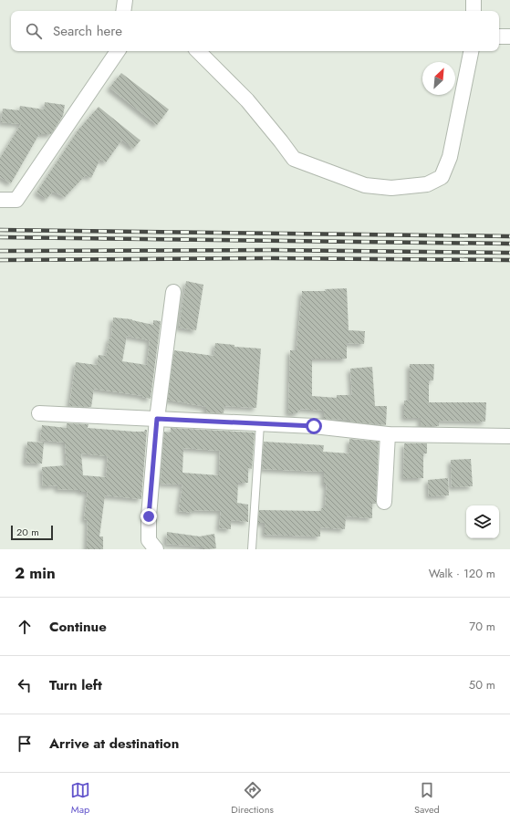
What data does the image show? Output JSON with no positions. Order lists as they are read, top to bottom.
{
  "scale_bar": "20 m",
  "north": "top right",
  "page": {
    "search": "Search here",
    "scale": "20 m",
    "heading": ["2 min", "Walk · 120 m"],
    "list": [
      ["Continue", "70 m"],
      ["Turn left", "50 m"],
      "Arrive at destination"
    ],
    "nav": ["Map", "Directions", "Saved"]
  }
}
